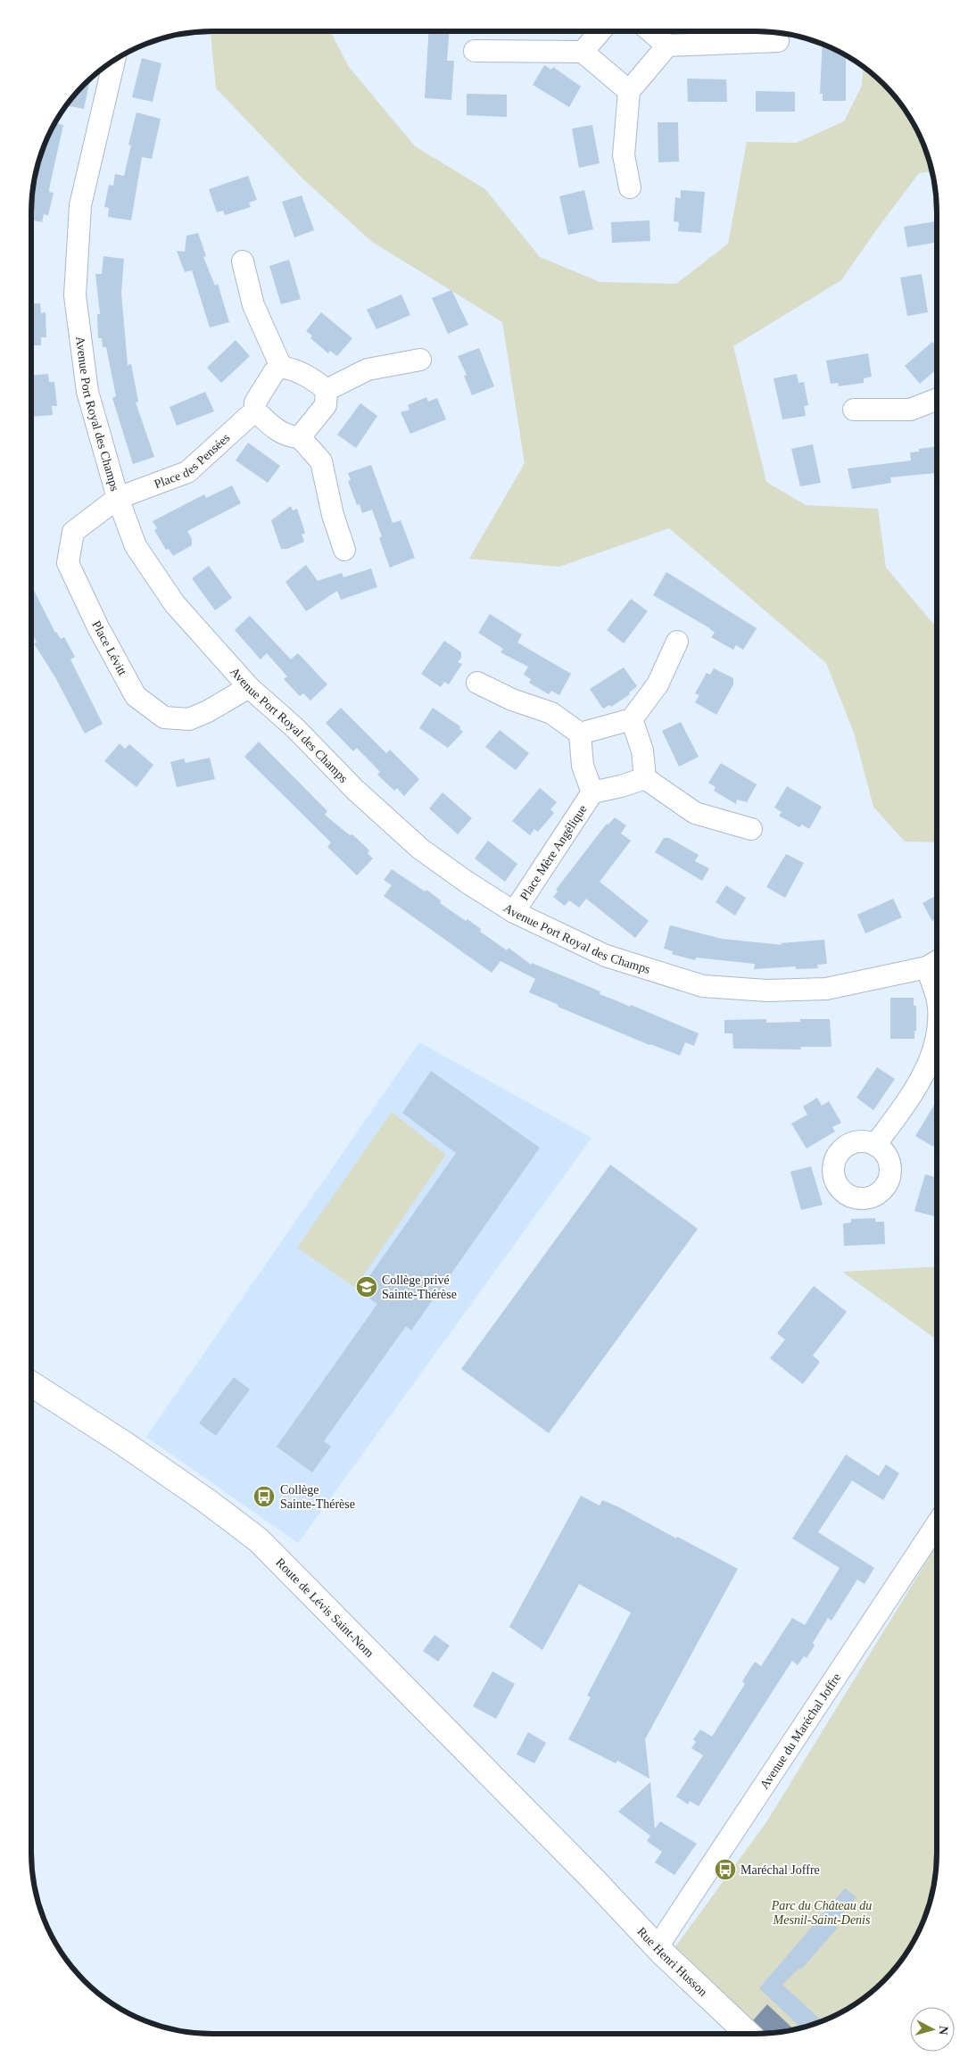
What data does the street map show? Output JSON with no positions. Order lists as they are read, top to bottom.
{
  "streets": {
    "street": [
      "Avenue Port Royal des Champs",
      "Place des Pensées",
      "Place Lévitt",
      "Place Mère Angélique",
      "Route de Lévis Saint-Nom",
      "Avenue du Maréchal Joffre",
      "Rue Henri Husson"
    ]
  },
  "crossings": [
    ["Avenue Port Royal des Champs", "Place des Pensées"],
    ["Avenue Port Royal des Champs", "Place Lévitt"],
    ["Avenue Port Royal des Champs", "Place Mère Angélique"],
    ["Place des Pensées", "Place Lévitt"],
    ["Route de Lévis Saint-Nom", "Rue Henri Husson"],
    ["Avenue du Maréchal Joffre", "Rue Henri Husson"]
  ],
  "parks": ["Parc du Château du Mesnil-Saint-Denis"],
  "places": {
    "school or university": ["Collège privé Sainte-Thérèse"],
    "bus stop": ["Collège Sainte-Thérèse", "Maréchal Joffre"]
  },
  "north": "right"
}
